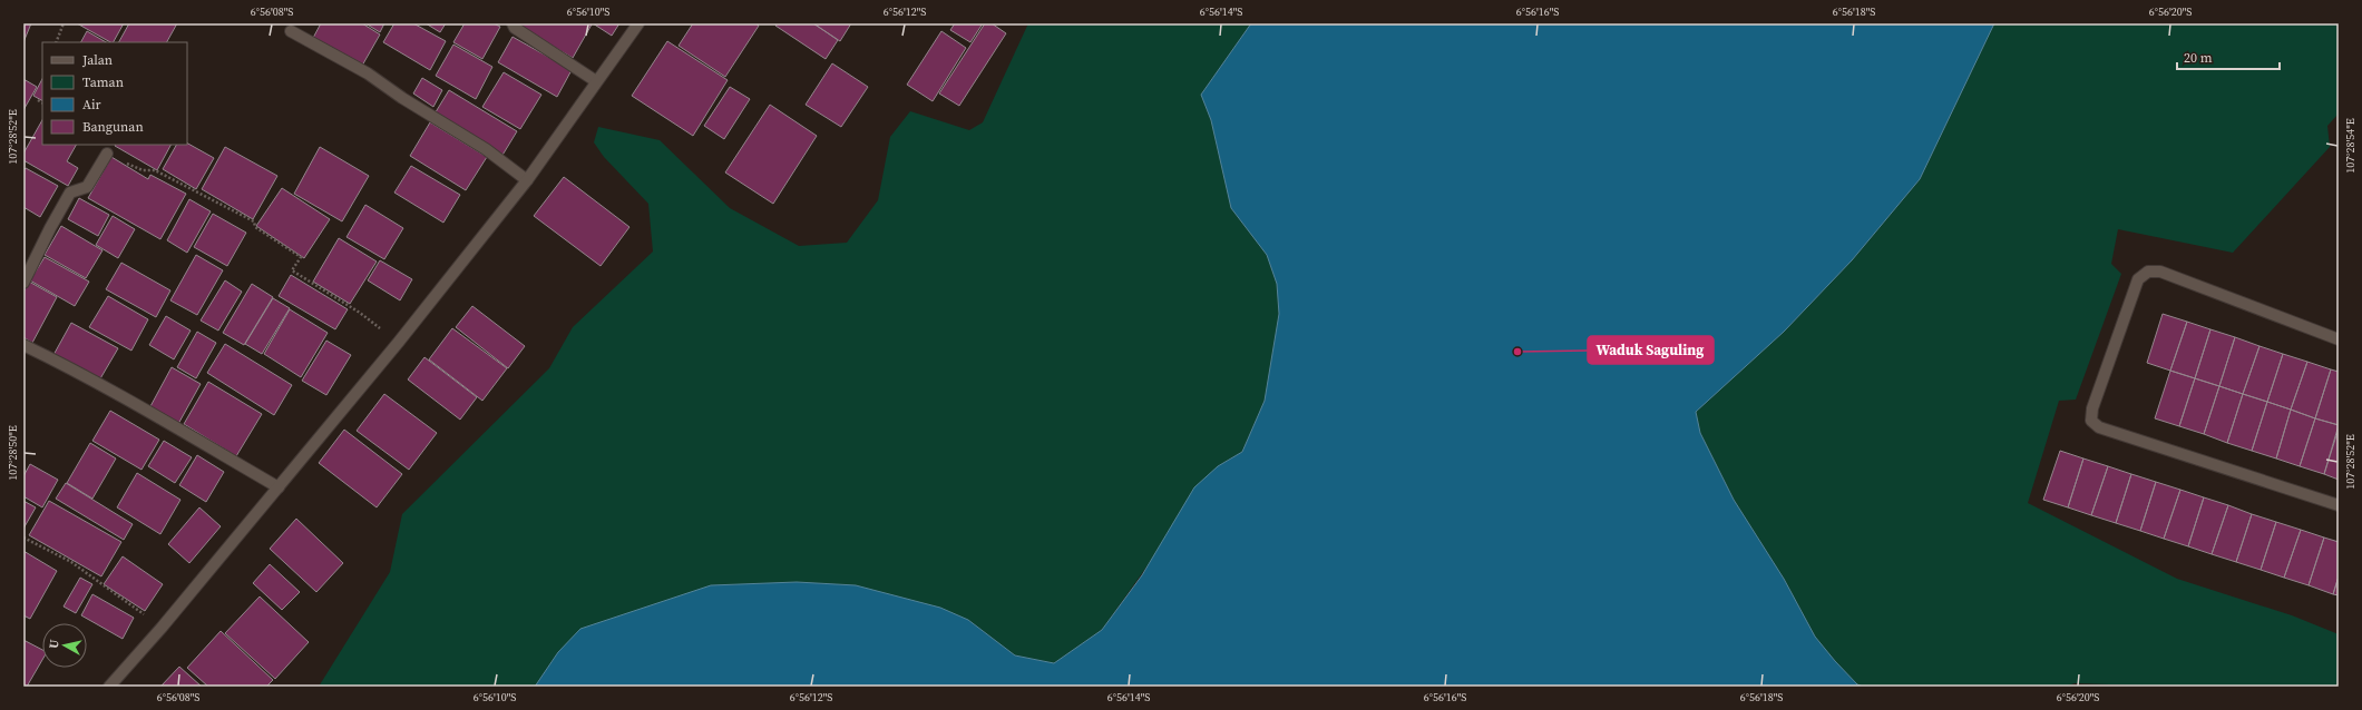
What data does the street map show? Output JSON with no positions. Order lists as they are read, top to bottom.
{
  "places": ["Waduk Saguling"],
  "legend": [
    "Jalan",
    "Taman",
    "Air",
    "Bangunan"
  ],
  "scale_bar": "20 m",
  "north": "left",
  "coordinates": [
    "6°56'08\"S",
    "6°56'10\"S",
    "6°56'12\"S",
    "6°56'14\"S",
    "6°56'16\"S",
    "6°56'18\"S",
    "6°56'20\"S",
    "107°28'52\"E",
    "107°28'54\"E",
    "107°28'50\"E"
  ]
}
